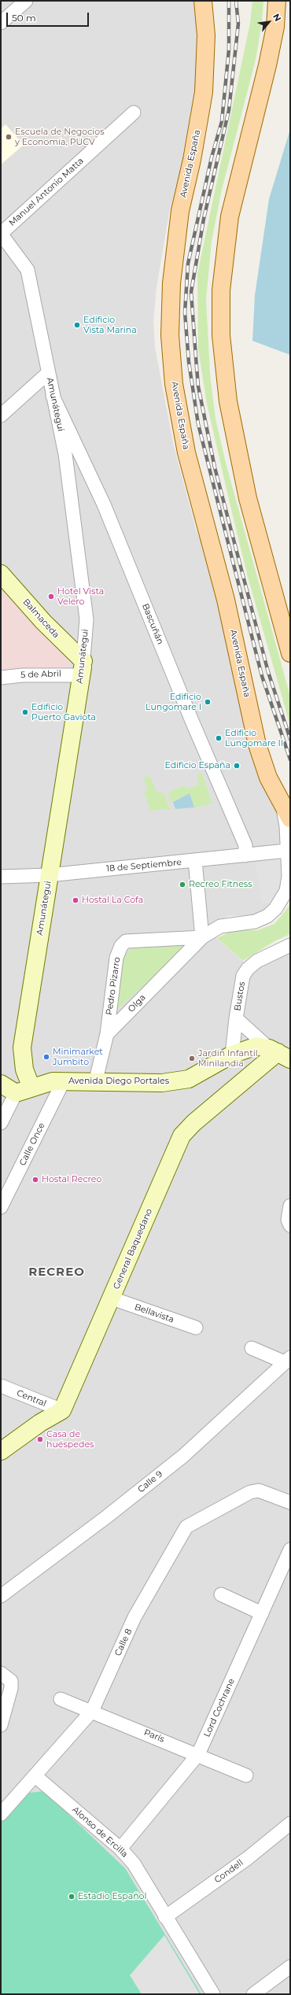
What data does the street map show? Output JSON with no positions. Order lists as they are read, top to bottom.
{
  "streets": {
    "main road": ["Avenida España"],
    "street": [
      "Manuel Antonio Matta",
      "Amunátegui",
      "Balmaceda",
      "Bascuñán",
      "5 de Abril",
      "18 de Septiembre",
      "Pedro Pizarro",
      "Bustos",
      "Olga",
      "Avenida Diego Portales",
      "Calle Once",
      "General Baquedano",
      "Bellavista",
      "Central",
      "Calle 9",
      "Calle 8",
      "Lord Cochrane",
      "París",
      "Alonso de Ercilla",
      "Condell"
    ]
  },
  "crossings": [
    ["Avenida España", "Olga"],
    ["Manuel Antonio Matta", "Amunátegui"],
    ["Amunátegui", "Balmaceda"],
    ["Amunátegui", "Bascuñán"],
    ["Amunátegui", "5 de Abril"],
    ["Amunátegui", "18 de Septiembre"],
    ["Amunátegui", "Avenida Diego Portales"],
    ["Balmaceda", "5 de Abril"],
    ["Bascuñán", "18 de Septiembre"],
    ["18 de Septiembre", "Olga"],
    ["Pedro Pizarro", "Olga"],
    ["Bustos", "Avenida Diego Portales"],
    ["Bustos", "General Baquedano"],
    ["Avenida Diego Portales", "Calle Once"],
    ["Avenida Diego Portales", "General Baquedano"],
    ["General Baquedano", "Bellavista"],
    ["General Baquedano", "Central"],
    ["Calle 8", "París"],
    ["Calle 8", "Alonso de Ercilla"],
    ["Lord Cochrane", "París"],
    ["Lord Cochrane", "Alonso de Ercilla"],
    ["Alonso de Ercilla", "Condell"]
  ],
  "districts": ["RECREO"],
  "places": [
    "Escuela de Negocios y Economía, PUCV",
    "Edificio Vista Marina",
    "Hotel Vista Velero",
    "Edificio Lungomare I",
    "Edificio Puerto Gaviota",
    "Edificio Lungomare II",
    "Edificio España",
    "Recreo Fitness",
    "Hostal La Cofa",
    "Minimarket Jumbito",
    "Jardín Infantil Minilandia",
    "Hostal Recreo",
    "Casa de huéspedes",
    "Estadio Español"
  ],
  "scale_bar": "50 m",
  "north": "top right"
}
